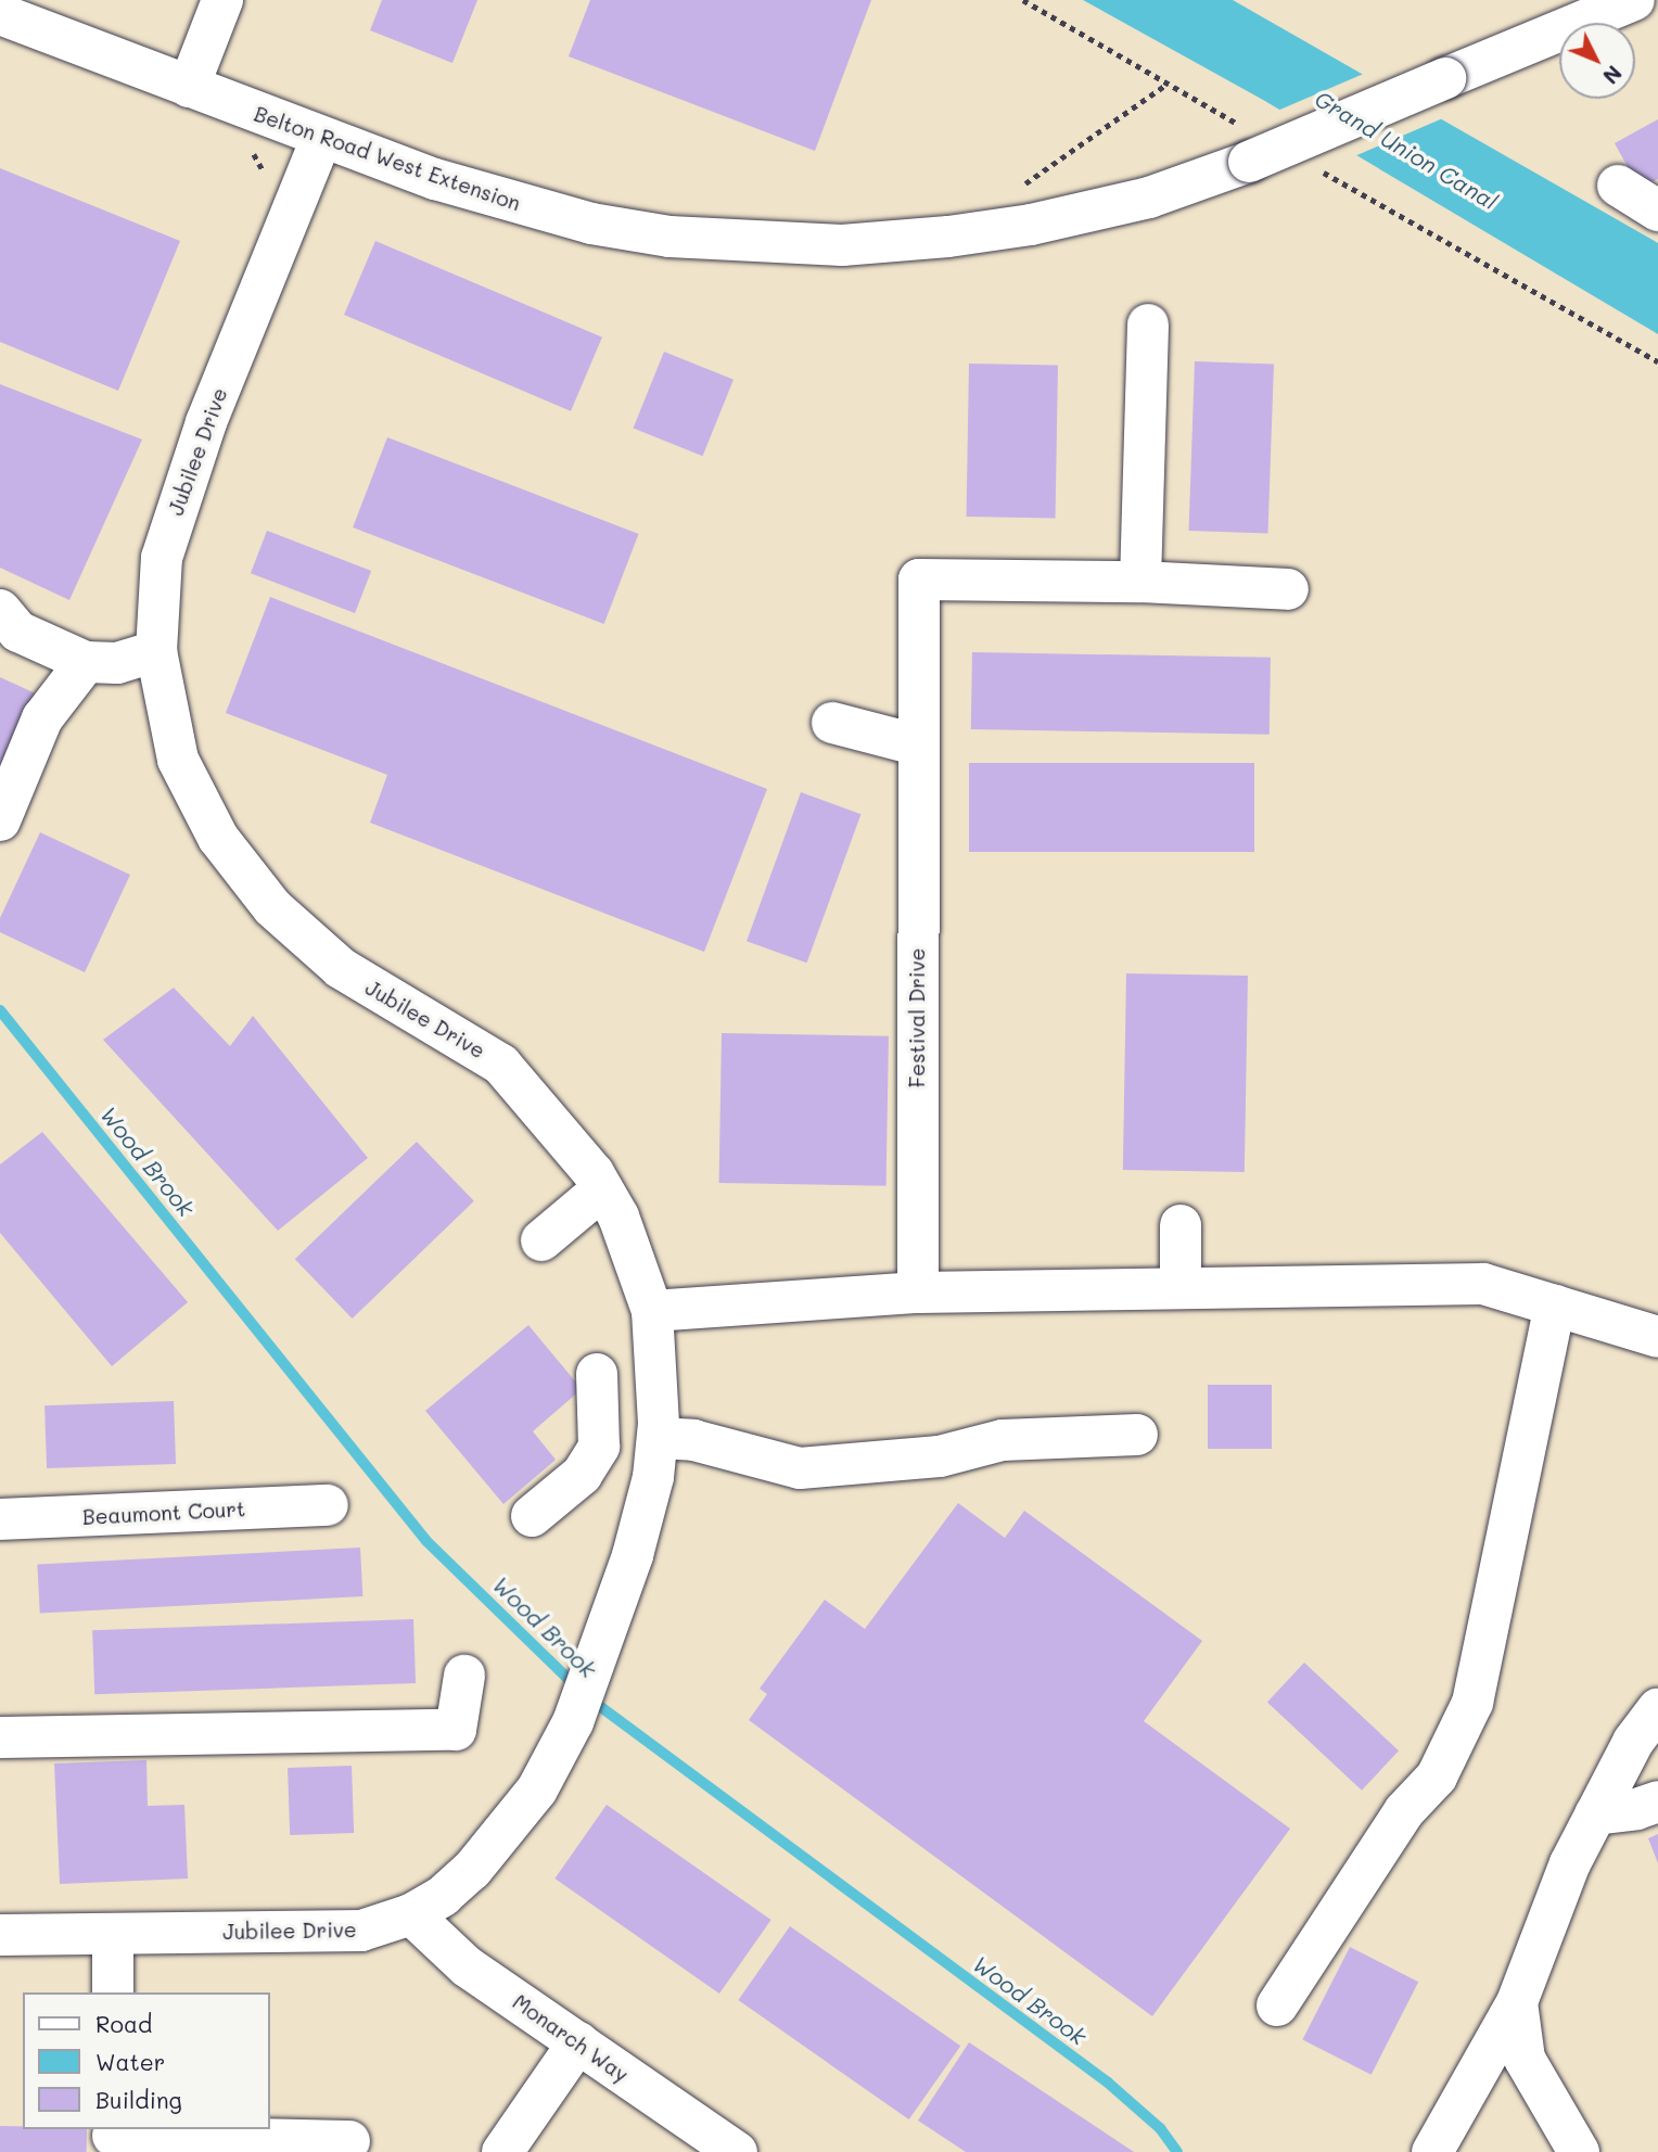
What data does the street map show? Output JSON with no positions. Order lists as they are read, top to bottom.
{
  "streets": {
    "street": [
      "Belton Road West Extension",
      "Jubilee Drive",
      "Festival Drive",
      "Beaumont Court",
      "Monarch Way"
    ]
  },
  "crossings": [
    ["Belton Road West Extension", "Jubilee Drive"],
    ["Jubilee Drive", "Monarch Way"]
  ],
  "water": ["Grand Union Canal", "Wood Brook"],
  "legend": ["Road", "Water", "Building"],
  "north": "bottom right"
}
